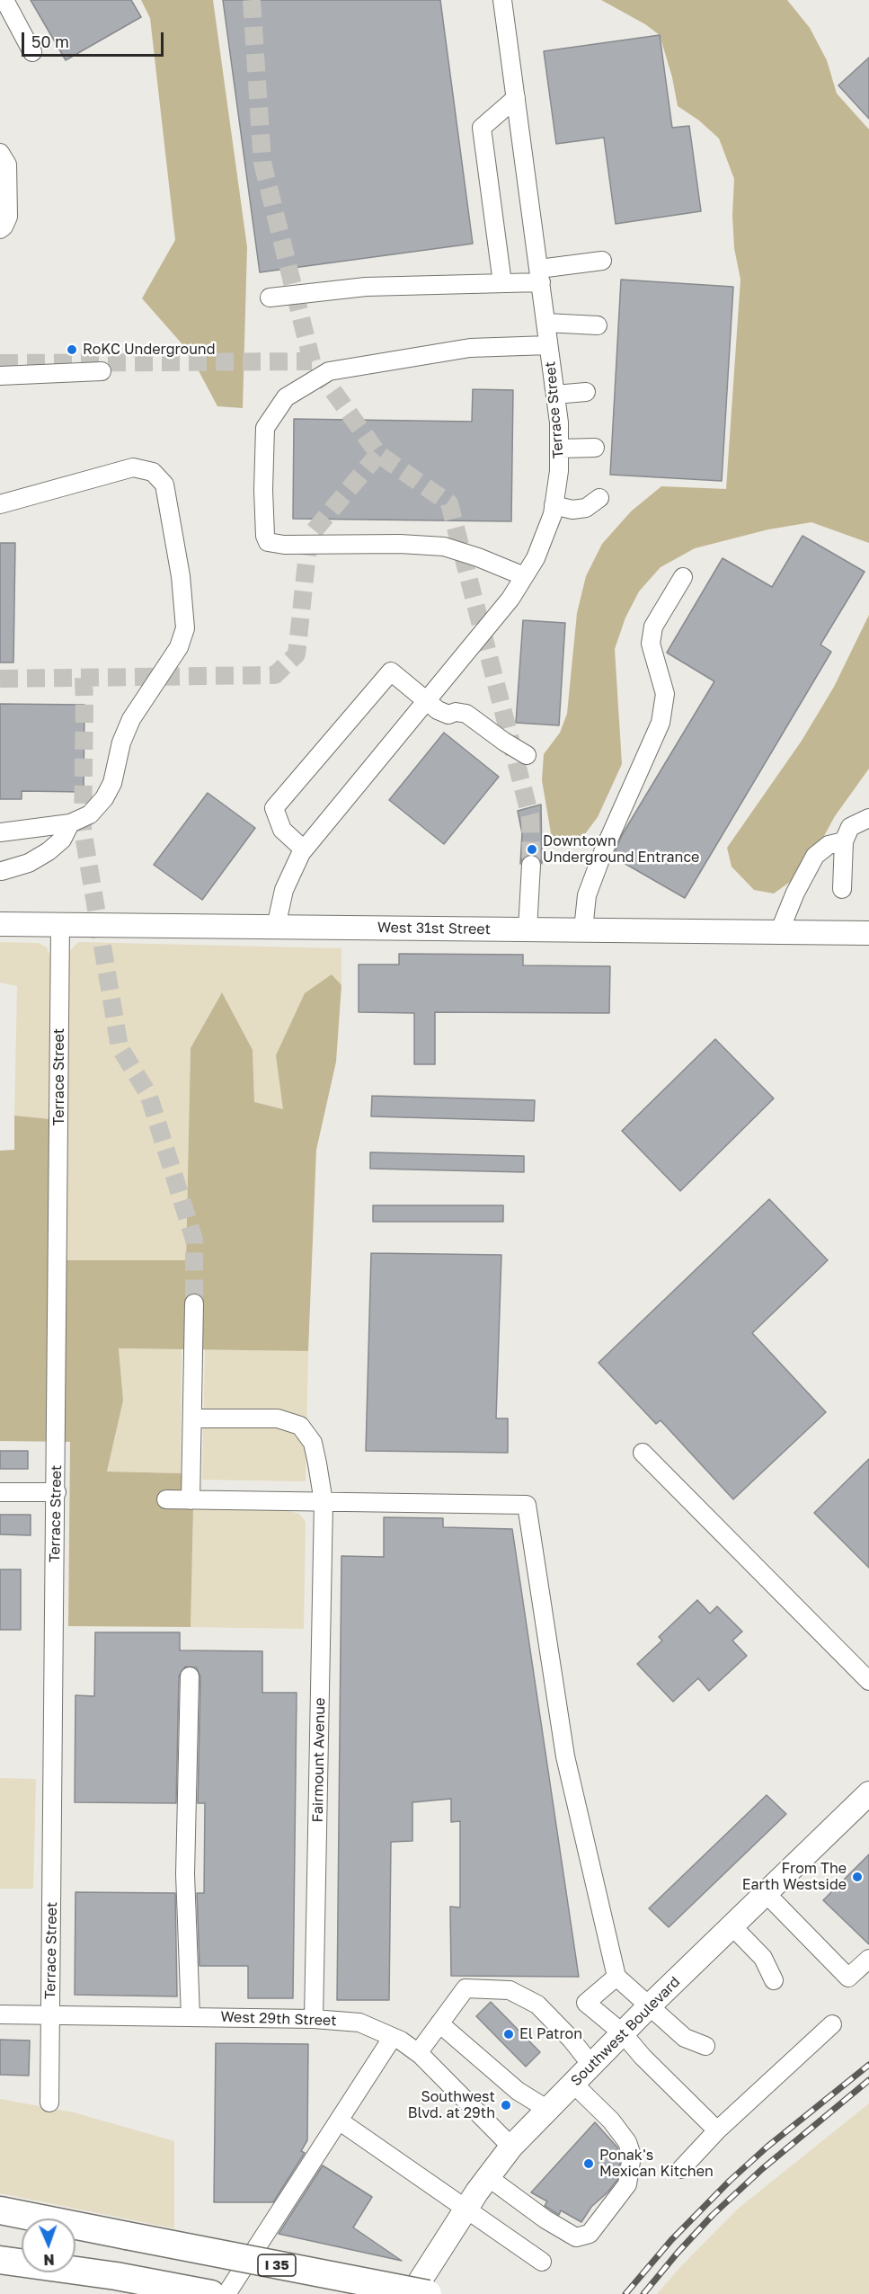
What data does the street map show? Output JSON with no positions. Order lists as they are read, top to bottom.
{
  "streets": {
    "highway": ["I 35"],
    "main road": ["West 31st Street", "Southwest Boulevard"],
    "street": ["Terrace Street", "Fairmount Avenue", "West 29th Street"]
  },
  "crossings": [
    ["Terrace Street", "West 31st Street"],
    ["Terrace Street", "West 29th Street"],
    ["Fairmount Avenue", "West 29th Street"],
    ["West 29th Street", "Southwest Boulevard"]
  ],
  "places": [
    "RoKC Underground",
    "Downtown Underground Entrance",
    "From The Earth Westside",
    "El Patron",
    "Southwest Blvd. at 29th",
    "Ponak's Mexican Kitchen"
  ],
  "scale_bar": "50 m",
  "north": "bottom"
}
